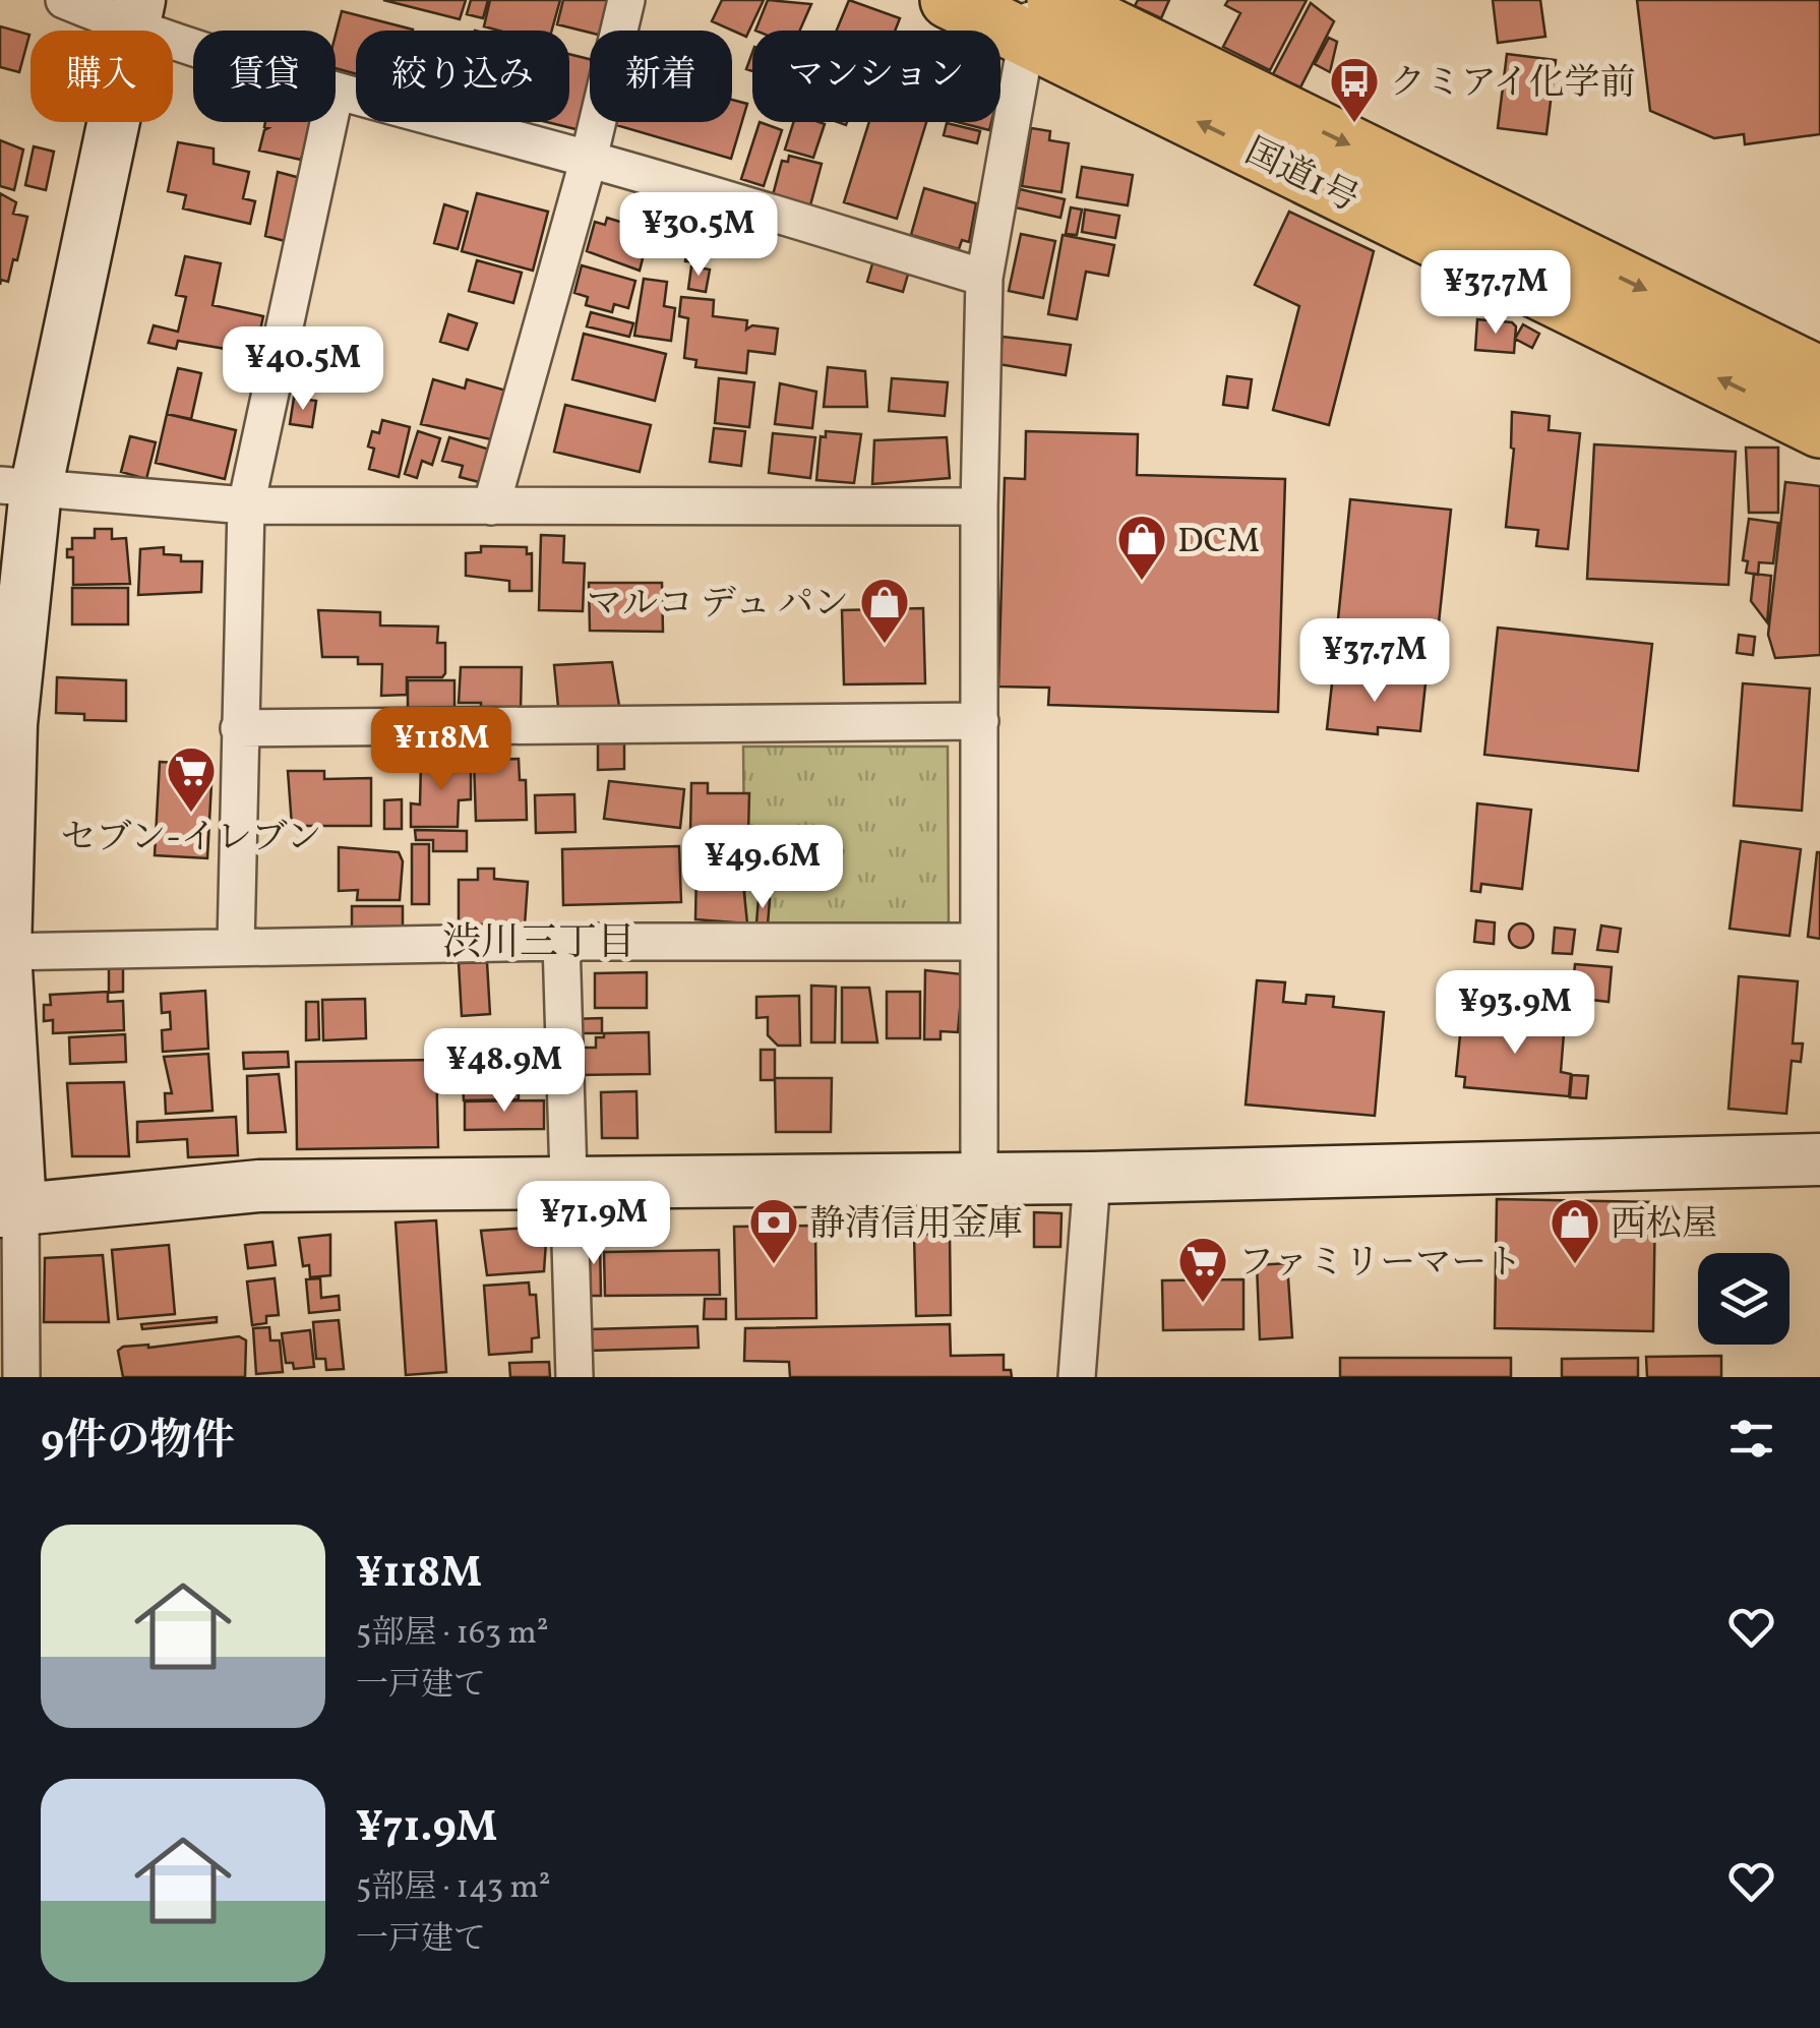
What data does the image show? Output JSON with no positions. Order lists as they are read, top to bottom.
{
  "streets": {
    "highway": ["国道1号"]
  },
  "districts": ["渋川三丁目"],
  "places": {
    "bus stop": ["クミアイ化学前"],
    "shop": ["DCM", "マルコ デュ パン", "西松屋"],
    "supermarket": ["セブン-イレブン", "ファミリーマート"],
    "bank": ["静清信用金庫"]
  },
  "page": {
    "chip": [
      "購入",
      "賃貸",
      "絞り込み",
      "新着",
      "マンション"
    ],
    "price": [
      "¥30.5M",
      "¥37.7M",
      "¥40.5M",
      "¥37.7M",
      "¥118M",
      "¥49.6M",
      "¥93.9M",
      "¥48.9M",
      "¥71.9M"
    ],
    "heading": "9件の物件",
    "list": [
      {
        "name": "¥118M",
        "note": "5部屋 · 163 m² · 一戸建て"
      },
      {
        "name": "¥71.9M",
        "note": "5部屋 · 143 m² · 一戸建て"
      }
    ]
  }
}
